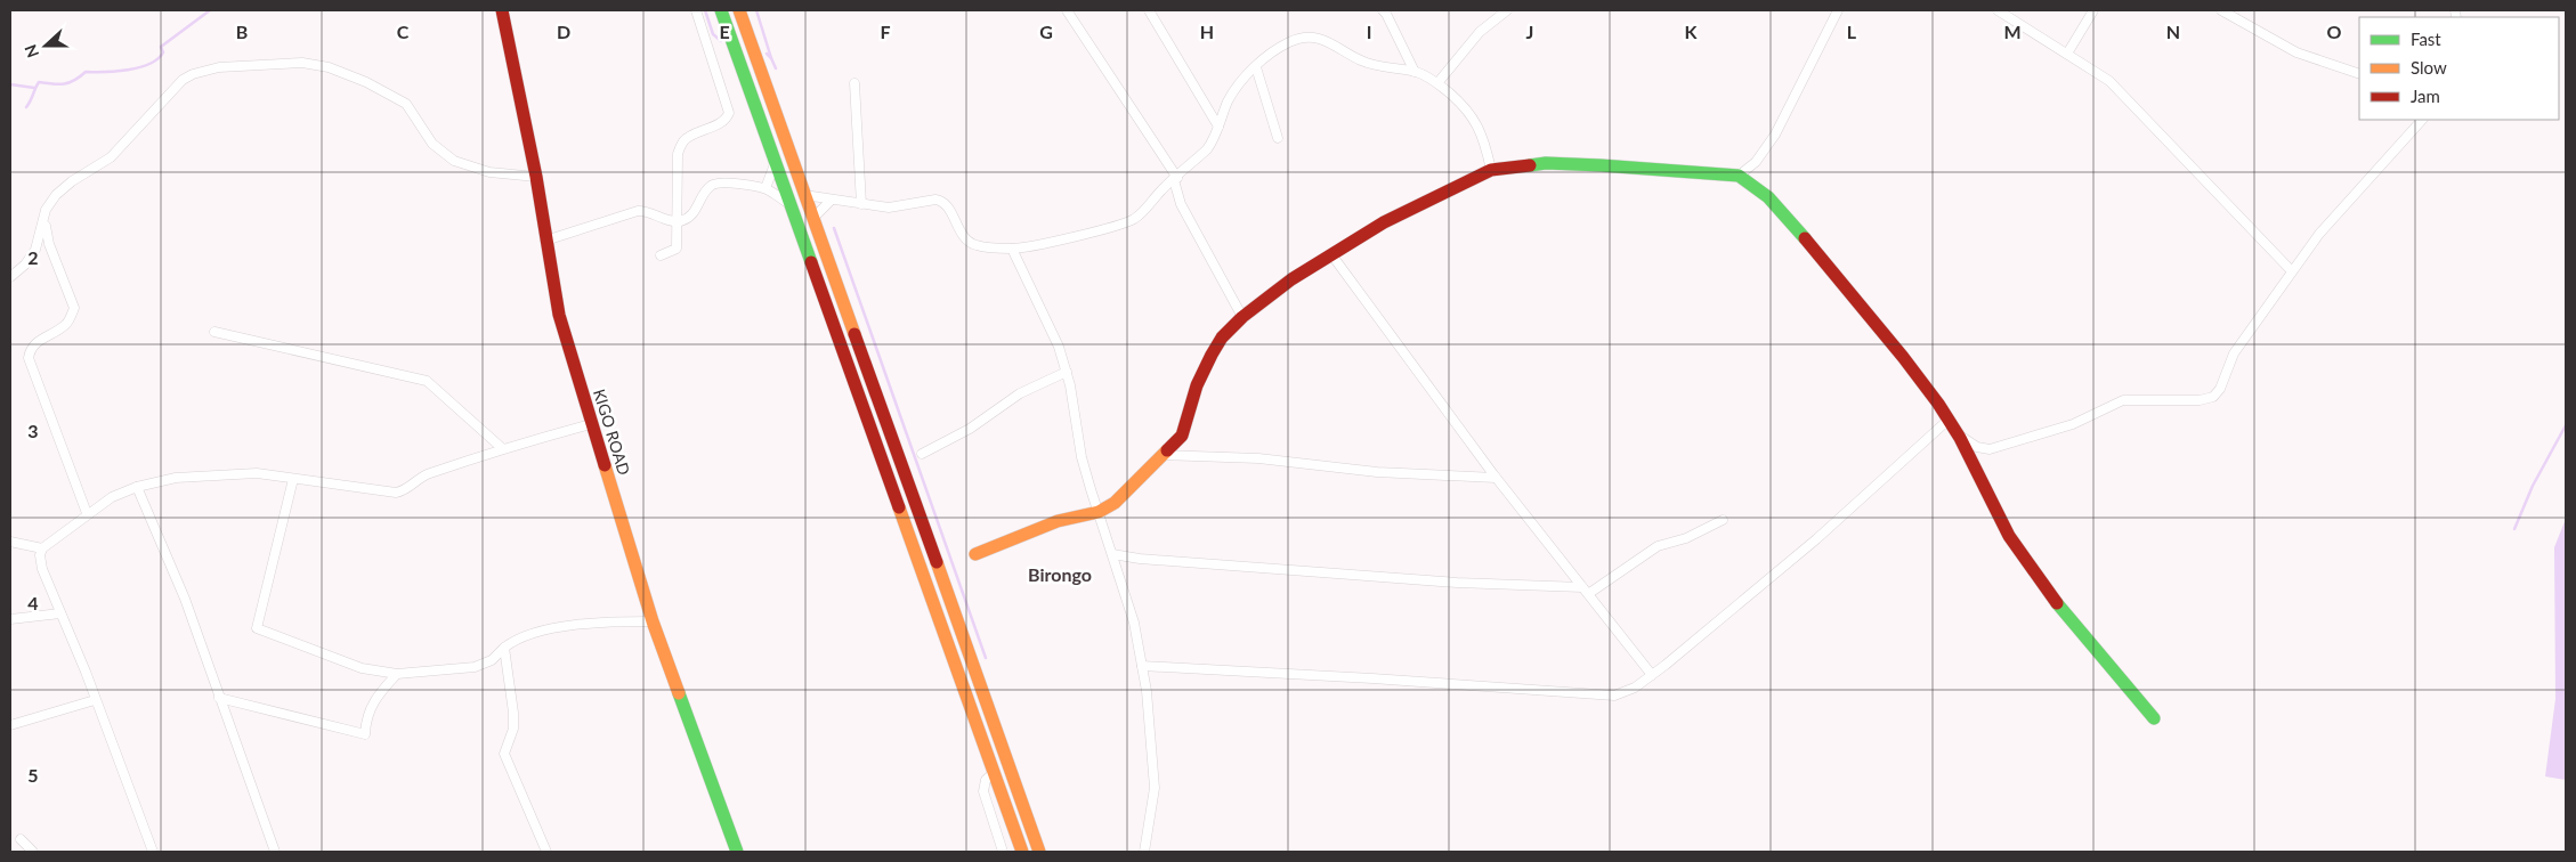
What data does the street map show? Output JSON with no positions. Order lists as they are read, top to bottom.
{
  "streets": {
    "main road": ["KIGO ROAD"]
  },
  "districts": ["Birongo"],
  "legend": ["Fast", "Slow", "Jam"],
  "north": "left",
  "grid": {
    "columns": [
      "B",
      "C",
      "D",
      "E",
      "F",
      "G",
      "H",
      "I",
      "J",
      "K",
      "L",
      "M",
      "N",
      "O"
    ],
    "rows": [
      "2",
      "3",
      "4",
      "5"
    ]
  }
}
